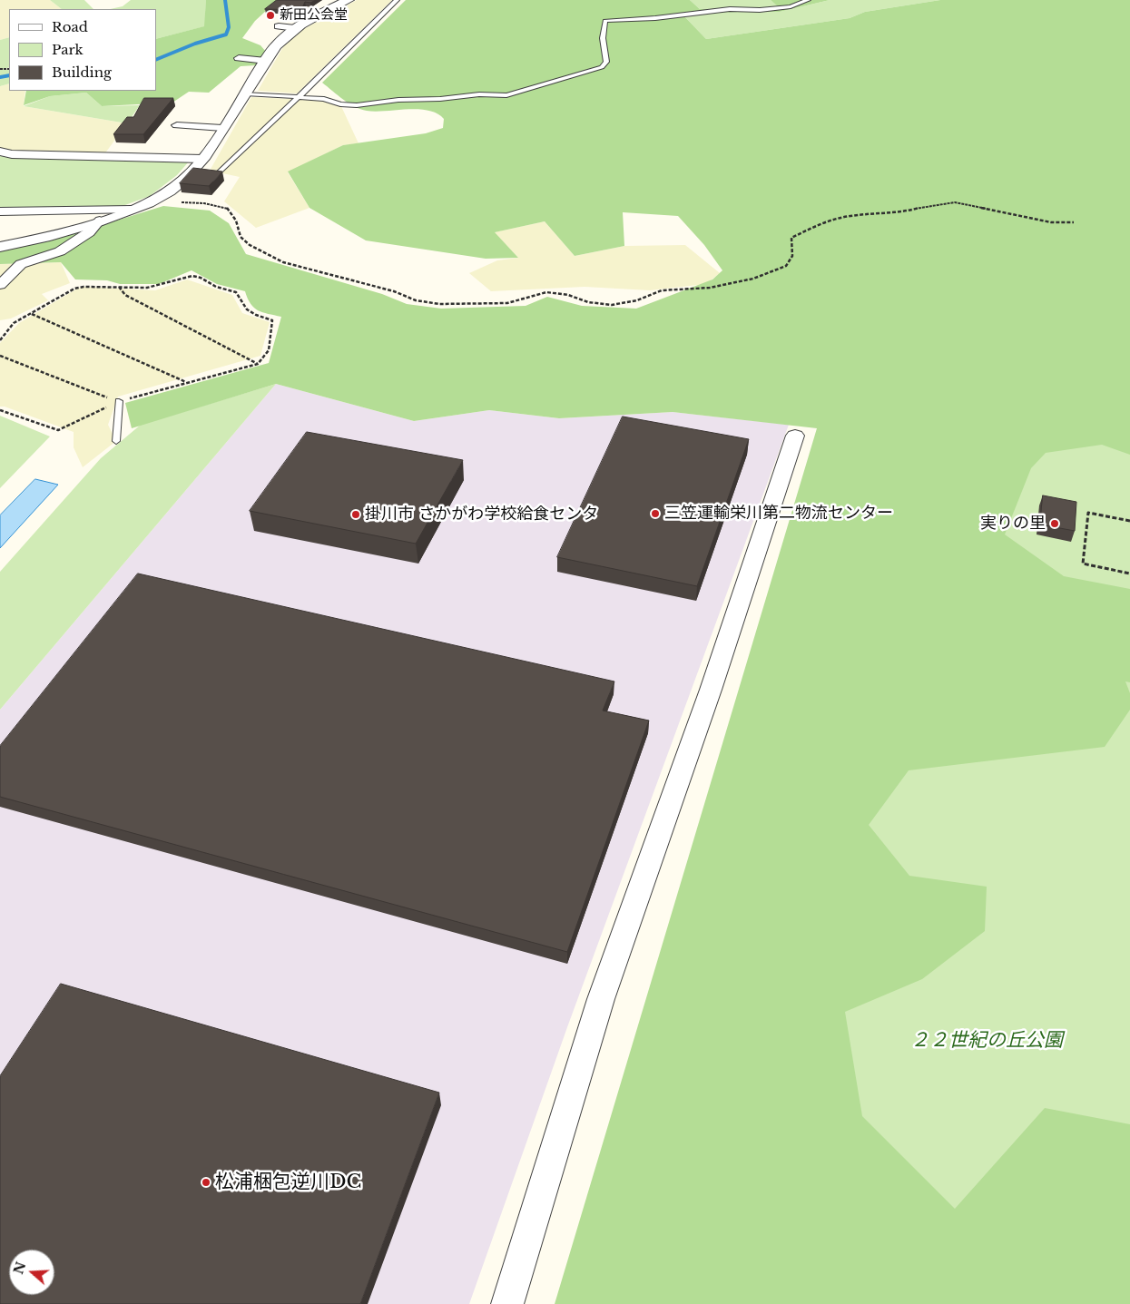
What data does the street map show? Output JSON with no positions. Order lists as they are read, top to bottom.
{
  "parks": ["２２世紀の丘公園"],
  "places": [
    "新田公会堂",
    "三笠運輸栄川第二物流センター",
    "掛川市 さかがわ学校給食センタ",
    "実りの里",
    "松浦梱包逆川DC"
  ],
  "legend": ["Road", "Park", "Building"],
  "north": "left"
}
